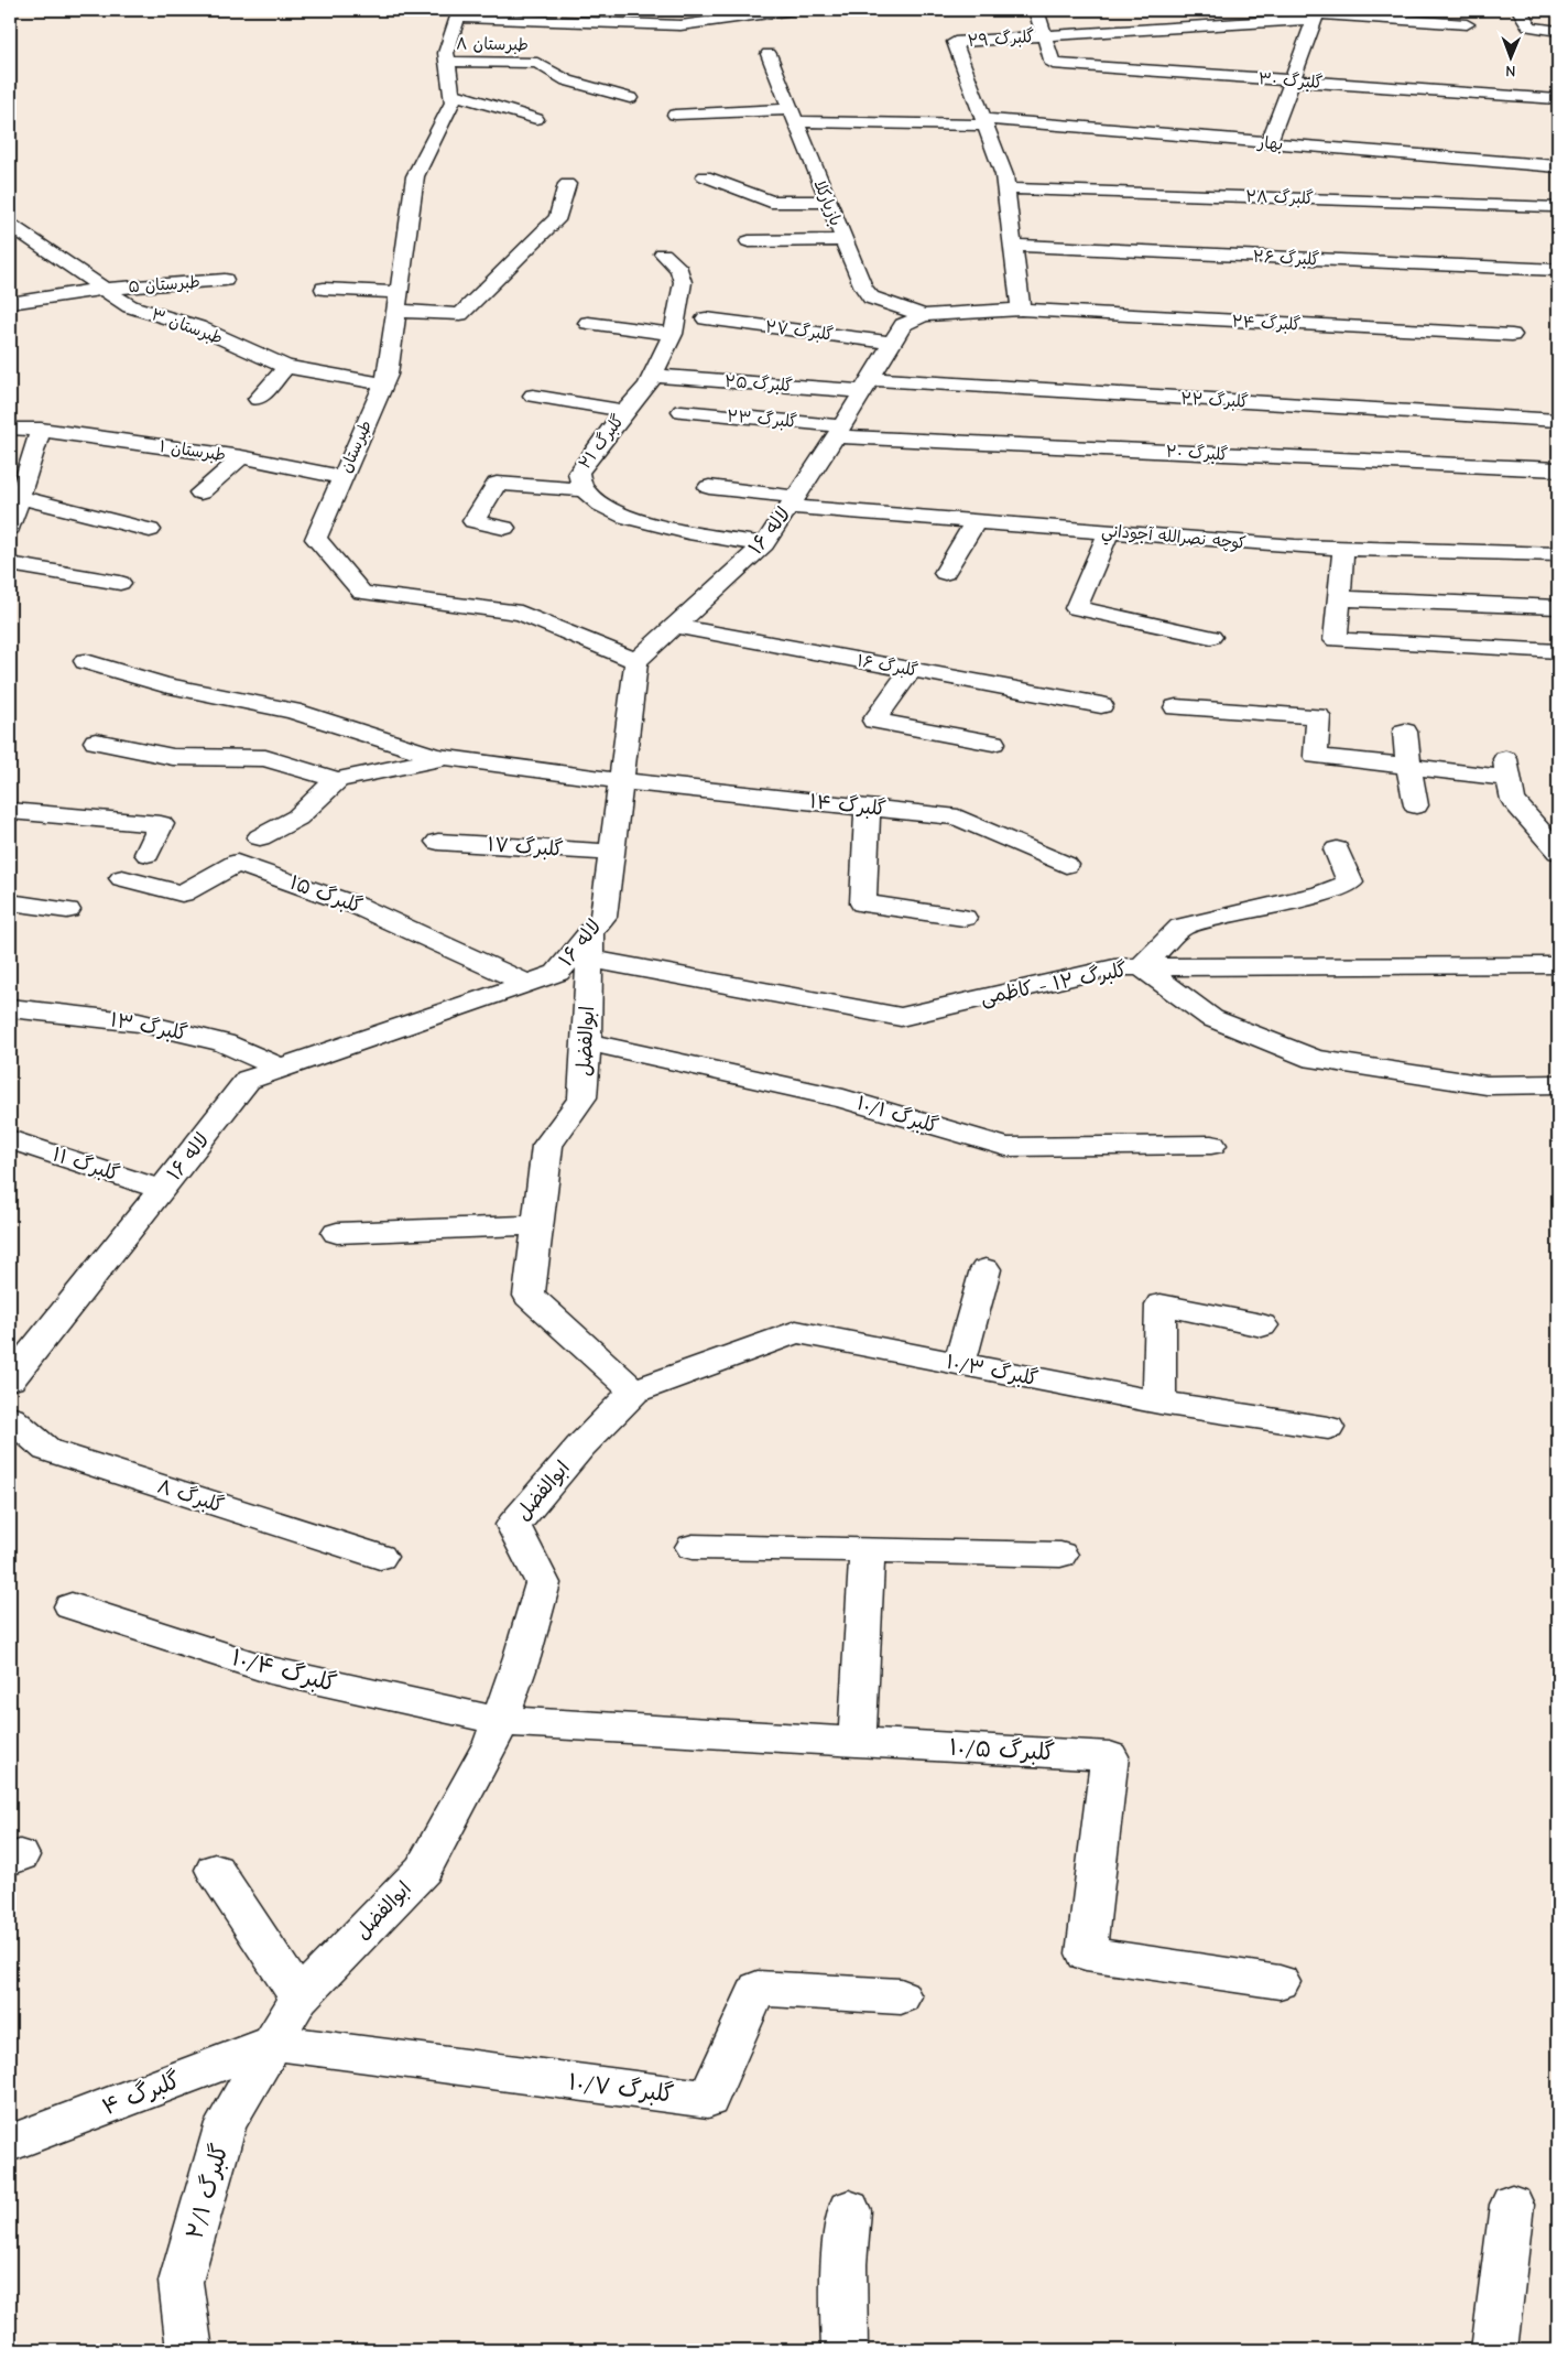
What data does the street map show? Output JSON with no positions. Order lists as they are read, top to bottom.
{
  "streets": {
    "street": [
      "گلبرگ ۲۹",
      "طبرستان ۸",
      "گلبرگ ۳۰",
      "بهار",
      "گلبرگ ۲۸",
      "بازیارکلا",
      "گلبرگ ۲۶",
      "طبرستان ۵",
      "گلبرگ ۲۴",
      "طبرستان ۳",
      "گلبرگ ۲۷",
      "گلبرگ ۲۵",
      "گلبرگ ۲۲",
      "گلبرگ ۲۳",
      "گلبرگ ۲۱",
      "طبرستان",
      "طبرستان ۱",
      "گلبرگ ۲۰",
      "لاله ۱۶",
      "كوچه نصرالله آجوداني",
      "گلبرگ ۱۶",
      "گلبرگ ۱۴",
      "گلبرگ ۱۷",
      "گلبرگ ۱۵",
      "گلبرگ ۱۲ - کاظمی",
      "گلبرگ ۱۳",
      "ابوالفضل",
      "گلبرگ ۱۰/۱",
      "گلبرگ ۱۱",
      "گلبرگ ۱۰/۳",
      "گلبرگ ۸",
      "گلبرگ ۱۰/۴",
      "گلبرگ ۱۰/۵",
      "گلبرگ ۱۰/۷",
      "گلبرگ ۴",
      "گلبرگ ۲/۱"
    ]
  },
  "crossings": [
    ["گلبرگ ۲۹", "گلبرگ ۳۰"],
    ["گلبرگ ۲۹", "بهار"],
    ["گلبرگ ۲۹", "گلبرگ ۲۸"],
    ["گلبرگ ۲۹", "گلبرگ ۲۶"],
    ["گلبرگ ۲۹", "گلبرگ ۲۴"],
    ["طبرستان ۸", "طبرستان"],
    ["بهار", "بازیارکلا"],
    ["بازیارکلا", "لاله ۱۶"],
    ["طبرستان ۵", "طبرستان ۳"],
    ["طبرستان ۳", "طبرستان"],
    ["گلبرگ ۲۷", "لاله ۱۶"],
    ["گلبرگ ۲۵", "گلبرگ ۲۲"],
    ["گلبرگ ۲۵", "گلبرگ ۲۱"],
    ["گلبرگ ۲۵", "لاله ۱۶"],
    ["گلبرگ ۲۲", "لاله ۱۶"],
    ["گلبرگ ۲۳", "گلبرگ ۲۰"],
    ["گلبرگ ۲۳", "لاله ۱۶"],
    ["گلبرگ ۲۱", "لاله ۱۶"],
    ["طبرستان", "طبرستان ۱"],
    ["طبرستان", "لاله ۱۶"],
    ["گلبرگ ۲۰", "لاله ۱۶"],
    ["لاله ۱۶", "كوچه نصرالله آجوداني"],
    ["لاله ۱۶", "گلبرگ ۱۶"],
    ["لاله ۱۶", "گلبرگ ۱۴"],
    ["لاله ۱۶", "گلبرگ ۱۷"],
    ["لاله ۱۶", "گلبرگ ۱۵"],
    ["لاله ۱۶", "گلبرگ ۱۲ - کاظمی"],
    ["لاله ۱۶", "گلبرگ ۱۳"],
    ["لاله ۱۶", "ابوالفضل"],
    ["لاله ۱۶", "گلبرگ ۱۱"],
    ["گلبرگ ۱۲ - کاظمی", "ابوالفضل"],
    ["ابوالفضل", "گلبرگ ۱۰/۱"],
    ["ابوالفضل", "گلبرگ ۱۰/۳"],
    ["ابوالفضل", "گلبرگ ۱۰/۴"],
    ["ابوالفضل", "گلبرگ ۱۰/۵"],
    ["ابوالفضل", "گلبرگ ۱۰/۷"],
    ["ابوالفضل", "گلبرگ ۴"],
    ["ابوالفضل", "گلبرگ ۲/۱"],
    ["گلبرگ ۱۰/۴", "گلبرگ ۱۰/۵"],
    ["گلبرگ ۱۰/۷", "گلبرگ ۴"],
    ["گلبرگ ۱۰/۷", "گلبرگ ۲/۱"],
    ["گلبرگ ۴", "گلبرگ ۲/۱"]
  ],
  "north": "bottom"
}
